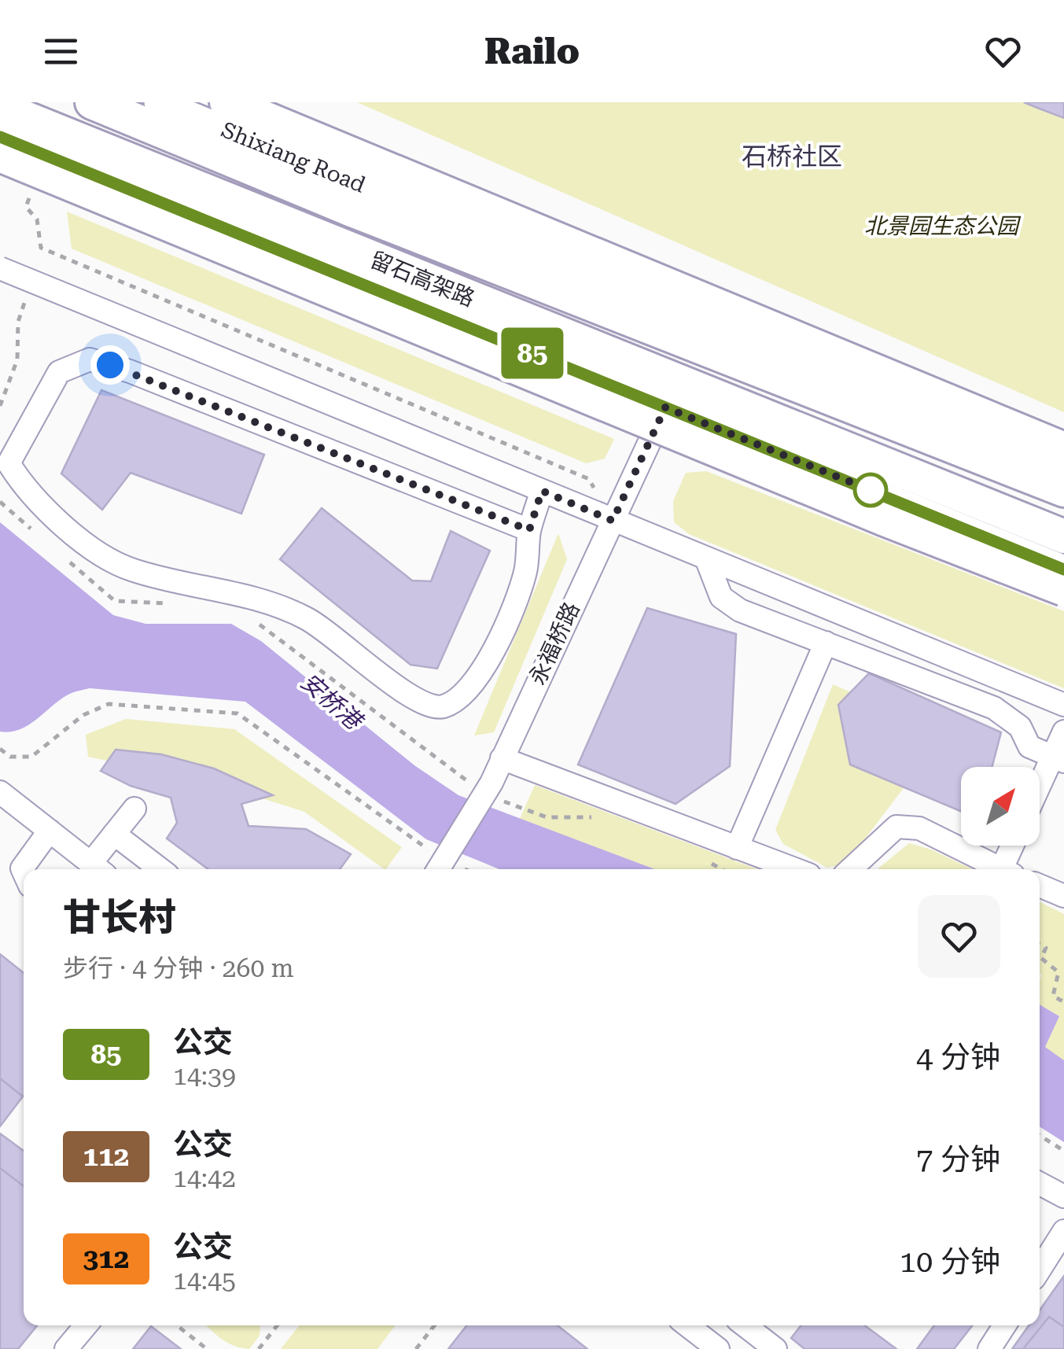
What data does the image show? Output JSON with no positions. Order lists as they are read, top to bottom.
{
  "streets": {
    "highway": ["留石高架路"],
    "main road": ["Shixiang Road"],
    "street": ["永福桥路"]
  },
  "districts": ["石桥社区"],
  "water": ["安桥港"],
  "parks": ["北景园生态公园"],
  "lines": ["bus line 85"],
  "north": "top right",
  "page": {
    "header": "Railo",
    "on_map": "85",
    "heading": ["甘长村", "步行 · 4 分钟 · 260 m"],
    "list": [
      {
        "mark": "85",
        "name": "公交",
        "note": "14:39",
        "value": "4 分钟"
      },
      {
        "mark": "112",
        "name": "公交",
        "note": "14:42",
        "value": "7 分钟"
      },
      {
        "mark": "312",
        "name": "公交",
        "note": "14:45",
        "value": "10 分钟"
      }
    ]
  }
}
